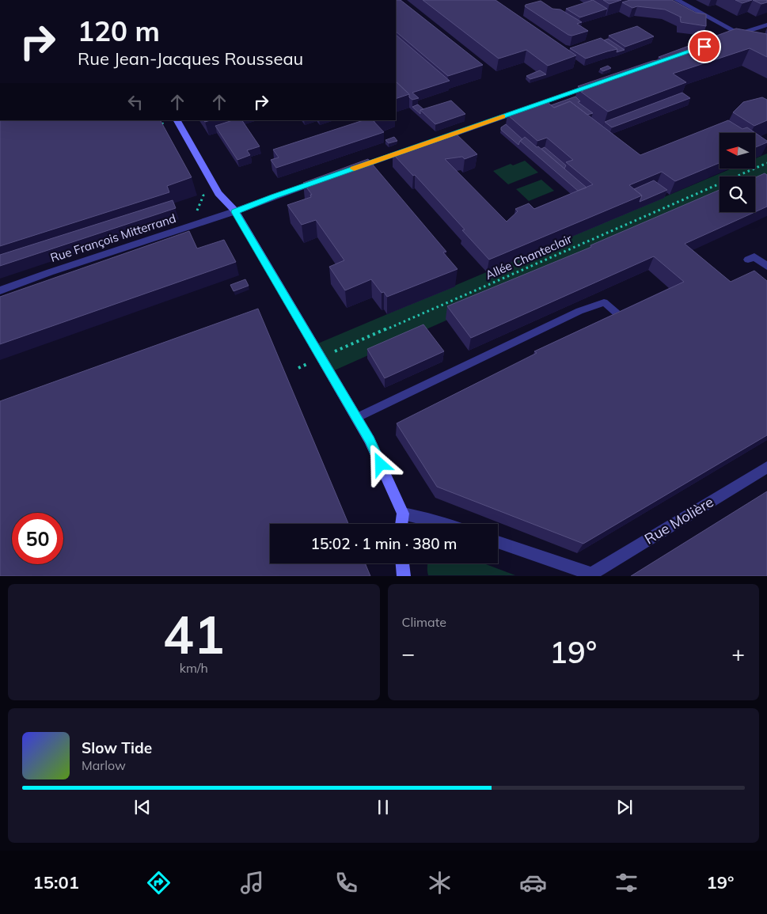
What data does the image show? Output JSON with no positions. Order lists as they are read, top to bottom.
{
  "streets": {
    "street": ["Rue François Mitterrand", "Rue Molière"],
    "path": ["Allée Chanteclair"]
  },
  "north": "left",
  "page": {
    "turn": ["120 m", "Rue Jean-Jacques Rousseau"],
    "limit": "50",
    "trip": "15:02 · 1 min · 380 m",
    "tile": [
      ["41", "km/h"],
      "Climate"
    ],
    "heat": ["−", "19°", "+"],
    "song": ["Slow Tide", "Marlow"],
    "tabs": ["15:01", "19°"]
  }
}
